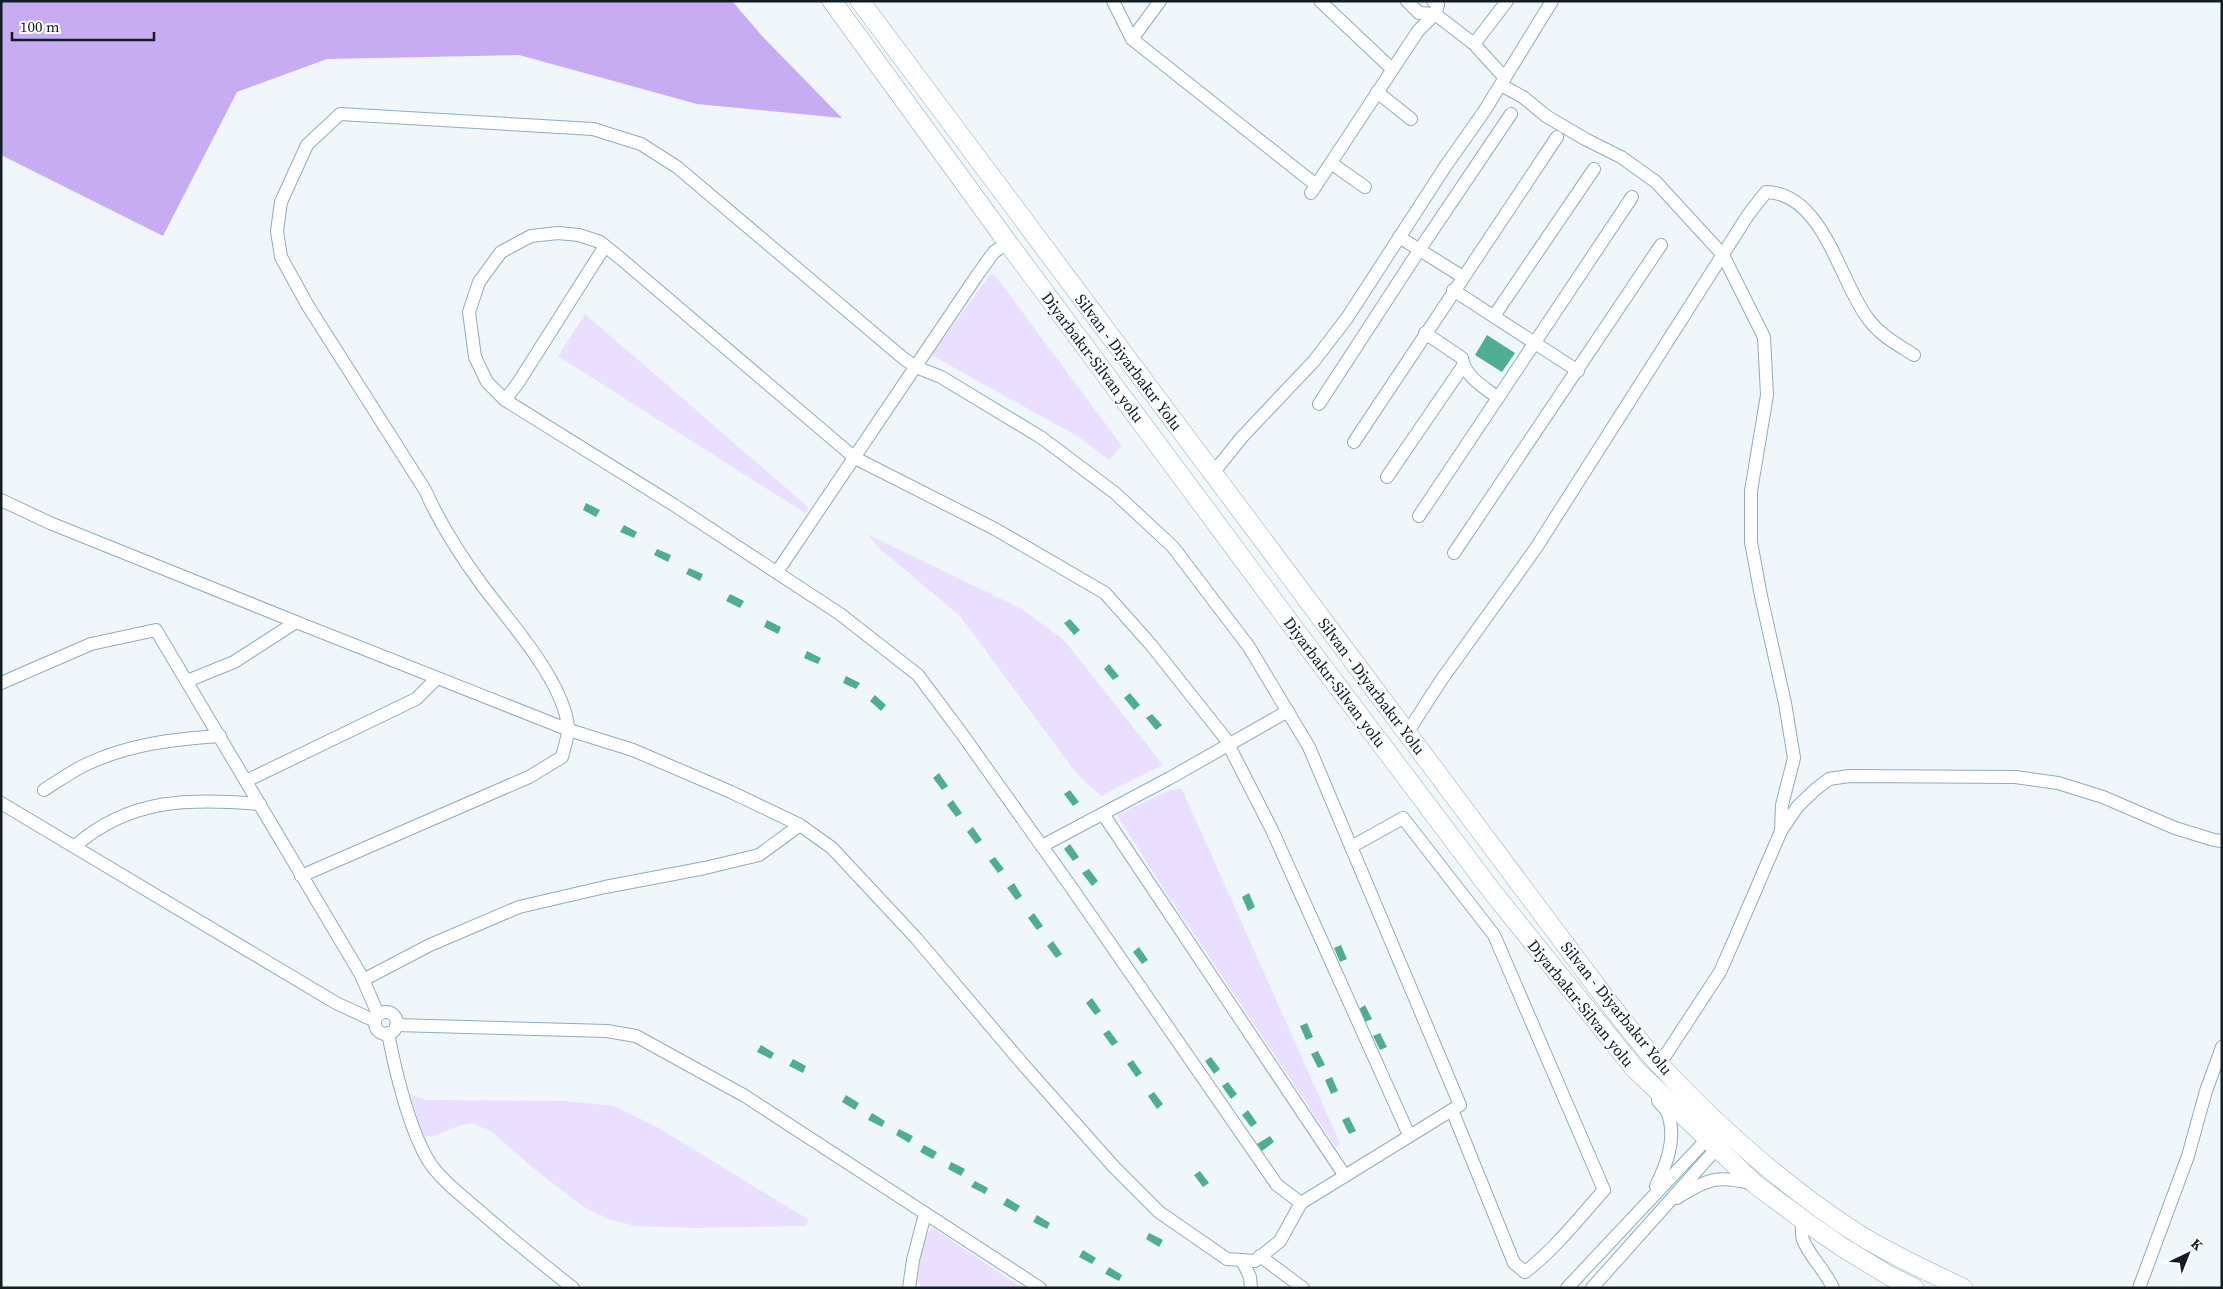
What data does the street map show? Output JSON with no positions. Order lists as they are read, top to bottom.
{
  "streets": {
    "highway": ["Diyarbakır-Silvan yolu", "Silvan - Diyarbakır Yolu"]
  },
  "scale_bar": "100 m",
  "north": "top right"
}
